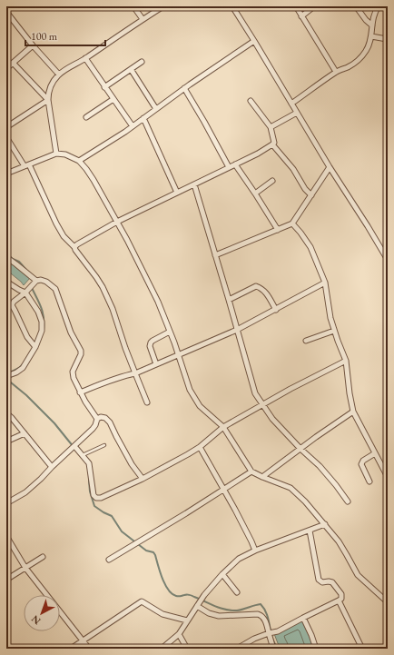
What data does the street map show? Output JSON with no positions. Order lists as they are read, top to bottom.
{
  "scale_bar": "100 m",
  "north": "bottom left"
}
